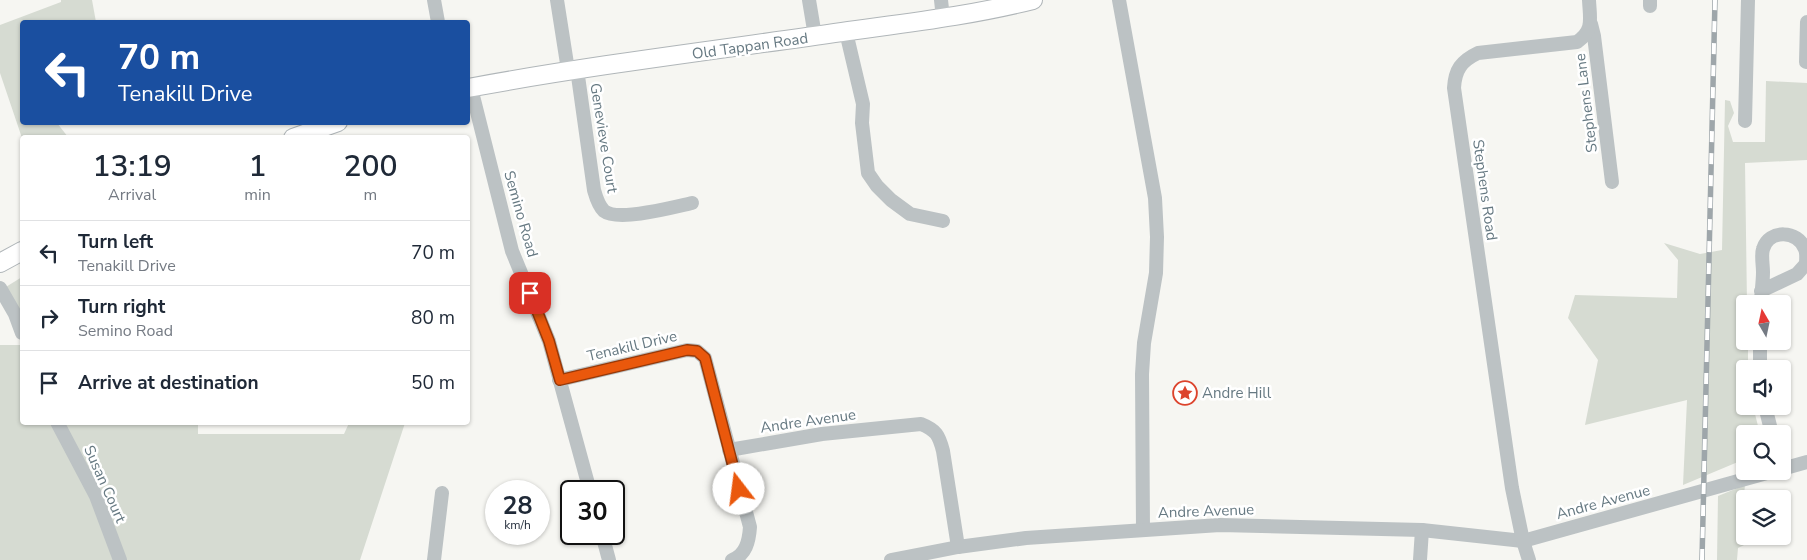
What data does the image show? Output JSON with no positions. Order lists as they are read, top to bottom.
{
  "streets": {
    "main road": ["Old Tappan Road"],
    "street": [
      "Stephens Lane",
      "Genevieve Court",
      "Stephens Road",
      "Semino Road",
      "Tenakill Drive",
      "Andre Avenue",
      "Susan Court"
    ]
  },
  "crossings": [
    ["Old Tappan Road", "Genevieve Court"],
    ["Stephens Lane", "Stephens Road"],
    ["Stephens Road", "Andre Avenue"],
    ["Semino Road", "Tenakill Drive"],
    ["Tenakill Drive", "Andre Avenue"]
  ],
  "places": {
    "place": ["Andre Hill"]
  },
  "north": "top",
  "page": {
    "turn": ["70 m", "Tenakill Drive"],
    "eta": [
      "13:19",
      "Arrival",
      "1",
      "min",
      "200",
      "m"
    ],
    "list": [
      {
        "name": "Turn left",
        "note": "Tenakill Drive",
        "value": "70 m"
      },
      {
        "name": "Turn right",
        "note": "Semino Road",
        "value": "80 m"
      },
      {
        "name": "Arrive at destination",
        "value": "50 m"
      }
    ],
    "speed": "28 km/h",
    "limit": "30"
  }
}
